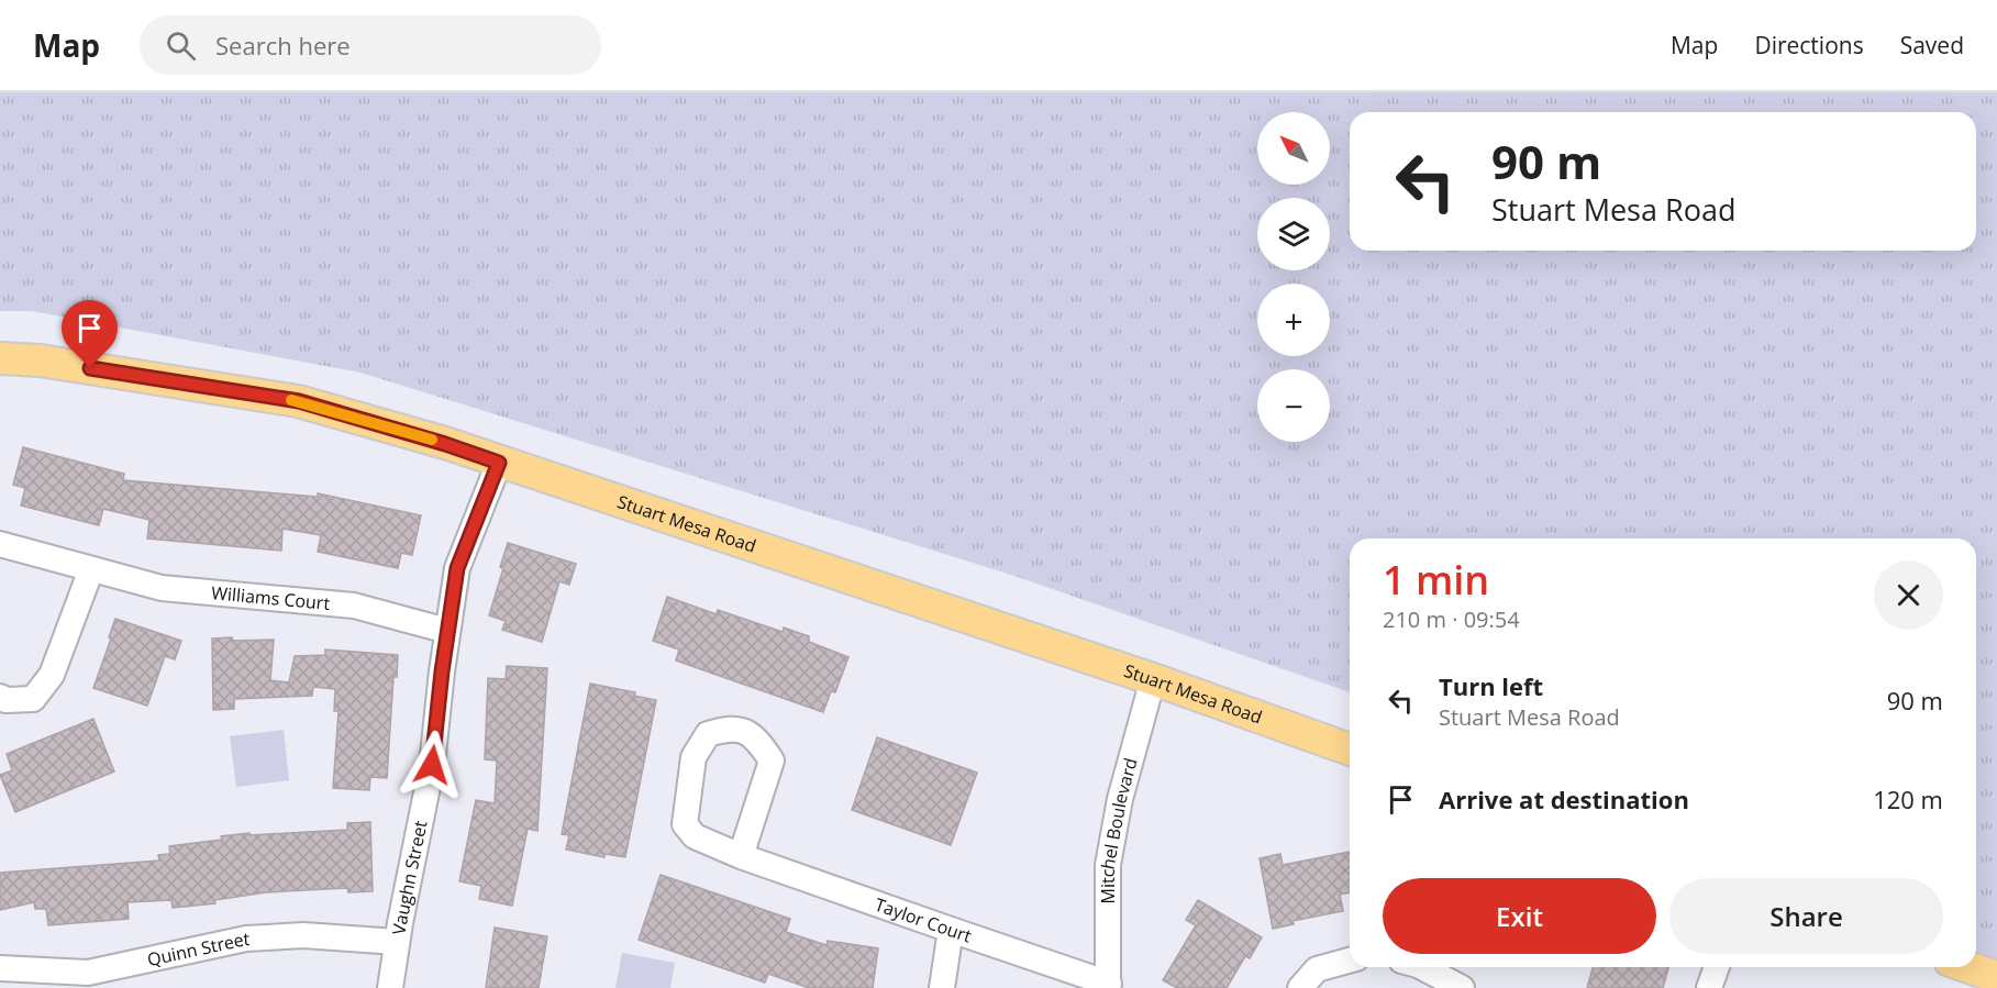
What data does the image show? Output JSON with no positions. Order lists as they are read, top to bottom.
{
  "streets": {
    "main road": ["Stuart Mesa Road"],
    "street": [
      "Williams Court",
      "Mitchel Boulevard",
      "Vaughn Street",
      "Taylor Court",
      "Quinn Street"
    ]
  },
  "crossings": [
    ["Stuart Mesa Road", "Mitchel Boulevard"],
    ["Stuart Mesa Road", "Vaughn Street"],
    ["Williams Court", "Vaughn Street"],
    ["Mitchel Boulevard", "Taylor Court"],
    ["Vaughn Street", "Quinn Street"]
  ],
  "north": "top left",
  "page": {
    "header": "Map",
    "search": "Search here",
    "nav": ["Map", "Directions", "Saved"],
    "map_buttons": ["+", "−"],
    "turn": ["90 m", "Stuart Mesa Road"],
    "heading": ["1 min", "210 m · 09:54"],
    "list": [
      {
        "name": "Turn left",
        "note": "Stuart Mesa Road",
        "value": "90 m"
      },
      {
        "name": "Arrive at destination",
        "value": "120 m"
      }
    ],
    "buttons": ["Exit", "Share"]
  }
}
